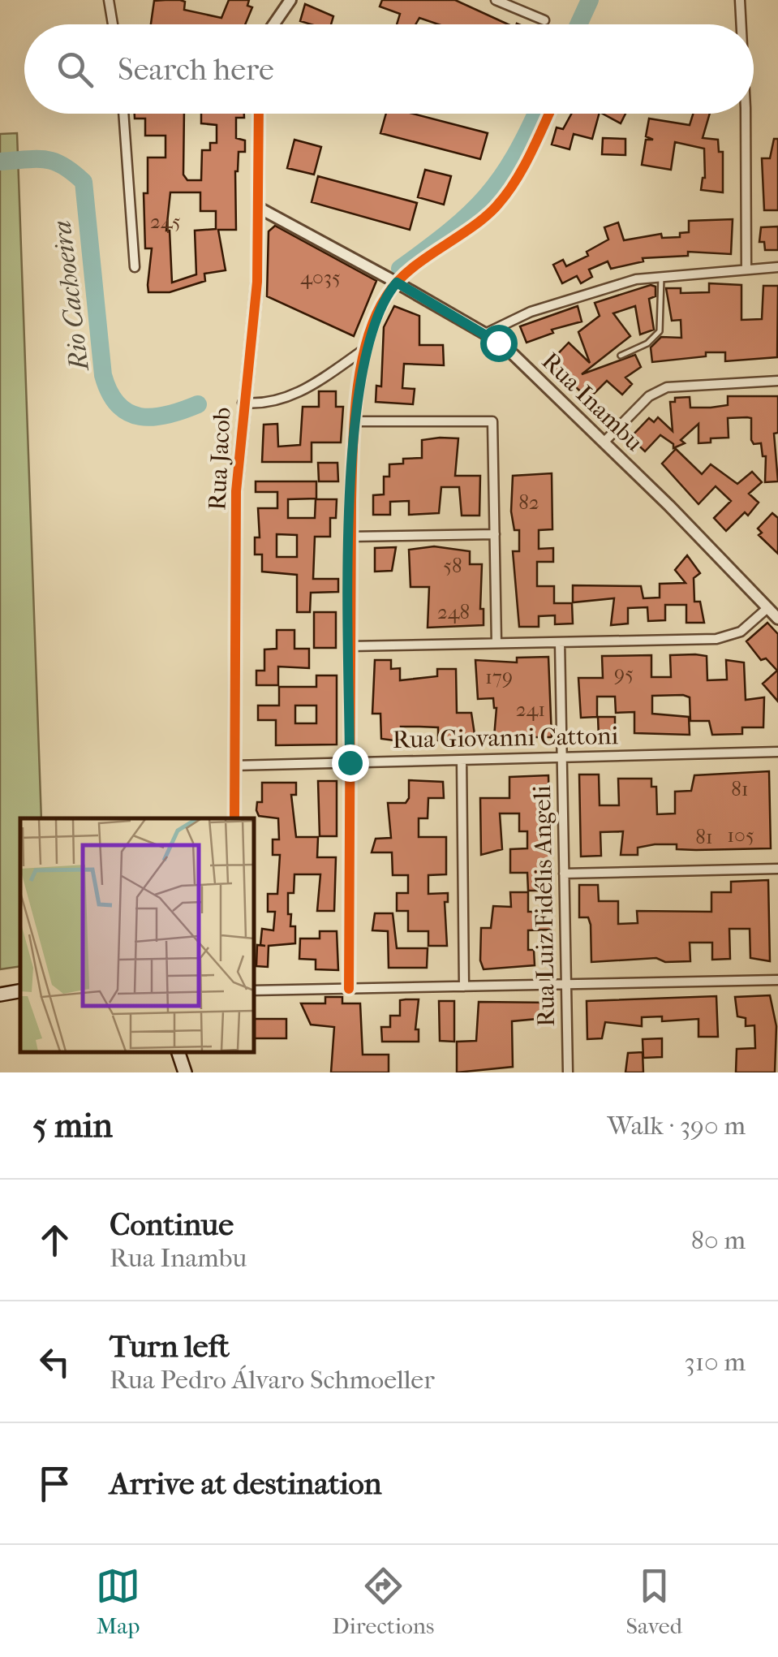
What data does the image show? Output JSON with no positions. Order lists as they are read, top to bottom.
{
  "streets": {
    "street": [
      "Rua Inambu",
      "Rua Jacob",
      "Rua Giovanni Cattoni",
      "Rua Luiz Fidélis Angeli"
    ]
  },
  "crossings": [
    ["Rua Inambu", "Rua Jacob"],
    ["Rua Jacob", "Rua Giovanni Cattoni"],
    ["Rua Giovanni Cattoni", "Rua Luiz Fidélis Angeli"]
  ],
  "water": ["Rio Cachoeira"],
  "house_numbers": [
    "245",
    "4035",
    "82",
    "58",
    "248",
    "95",
    "179",
    "241",
    "81",
    "105",
    "81"
  ],
  "page": {
    "search": "Search here",
    "heading": ["5 min", "Walk · 390 m"],
    "list": [
      ["Continue", "Rua Inambu", "80 m"],
      ["Turn left", "Rua Pedro Álvaro Schmoeller", "310 m"],
      "Arrive at destination"
    ],
    "nav": ["Map", "Directions", "Saved"]
  }
}
